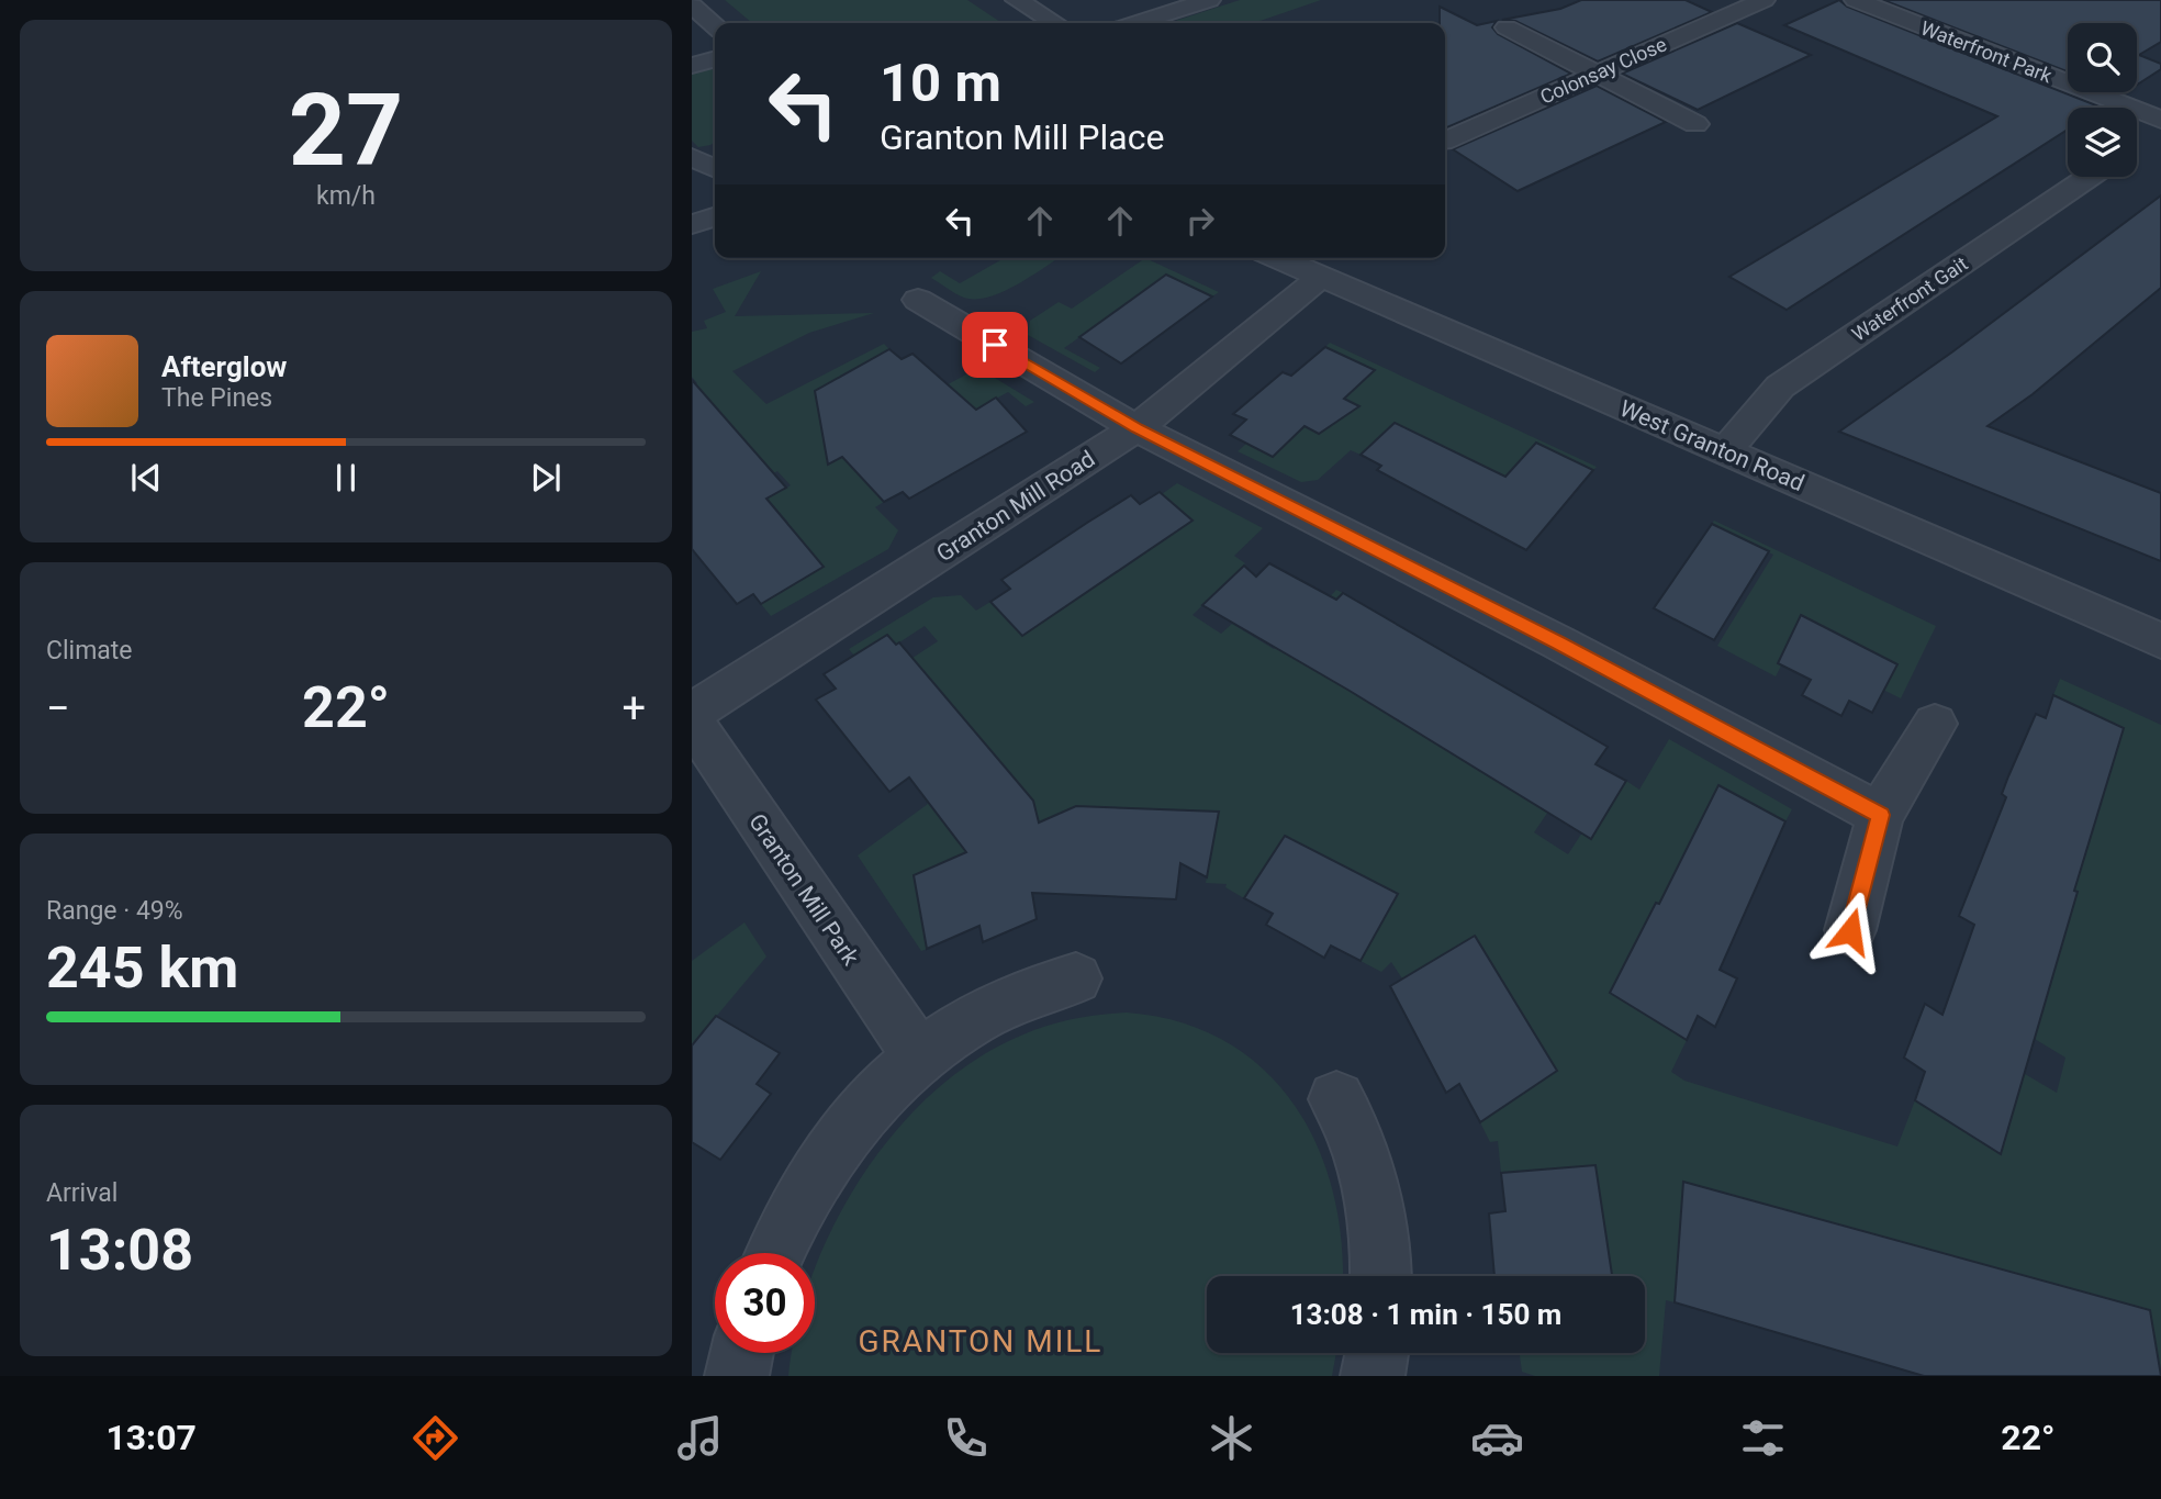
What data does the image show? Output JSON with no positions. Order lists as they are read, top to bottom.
{
  "streets": {
    "street": [
      "Waterfront Park",
      "Colonsay Close",
      "Waterfront Gait",
      "West Granton Road",
      "Granton Mill Road",
      "Granton Mill Park"
    ]
  },
  "crossings": [
    ["Waterfront Gait", "West Granton Road"],
    ["West Granton Road", "Granton Mill Road"]
  ],
  "districts": ["GRANTON MILL"],
  "page": {
    "tile": [
      ["27", "km/h"],
      "Climate",
      ["Range · 49%", "245 km"],
      ["Arrival", "13:08"]
    ],
    "turn": ["10 m", "Granton Mill Place"],
    "song": ["Afterglow", "The Pines"],
    "heat": ["−", "22°", "+"],
    "limit": "30",
    "trip": "13:08 · 1 min · 150 m",
    "tabs": ["13:07", "22°"]
  }
}
